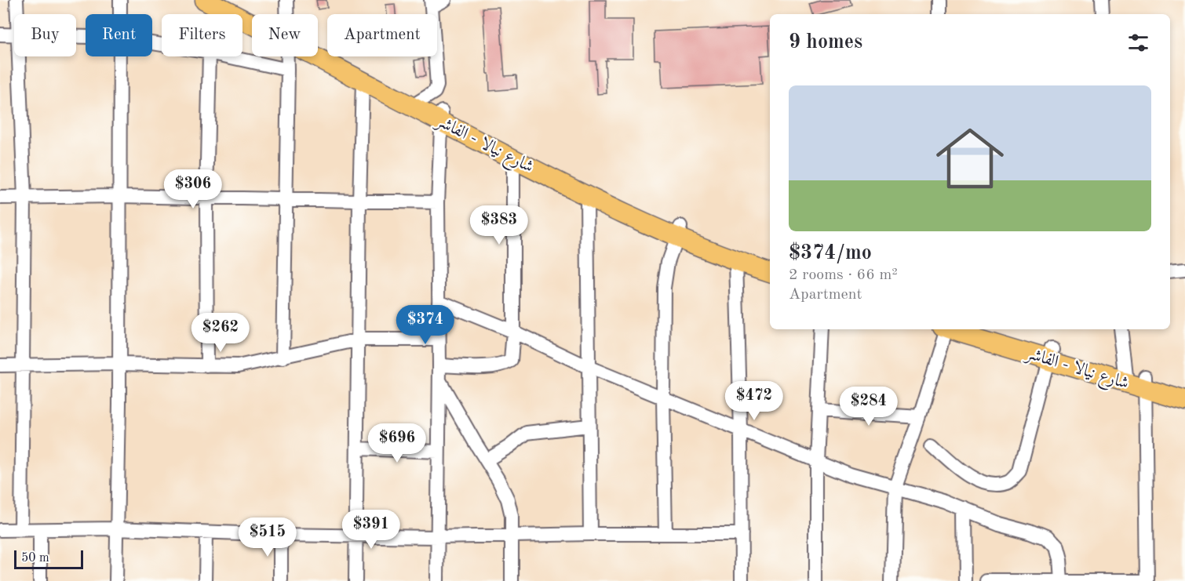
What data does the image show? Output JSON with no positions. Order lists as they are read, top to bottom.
{
  "streets": {
    "highway": ["شارع نيالا - الفاشر"]
  },
  "scale_bar": "50 m",
  "page": {
    "chip": [
      "Buy",
      "Rent",
      "Filters",
      "New",
      "Apartment"
    ],
    "heading": "9 homes",
    "list": [
      {
        "name": "$374/mo",
        "note": "2 rooms · 66 m² · Apartment"
      }
    ],
    "price": [
      "$306",
      "$383",
      "$374",
      "$262",
      "$472",
      "$284",
      "$696",
      "$391",
      "$515"
    ],
    "scale": "50 m"
  }
}
